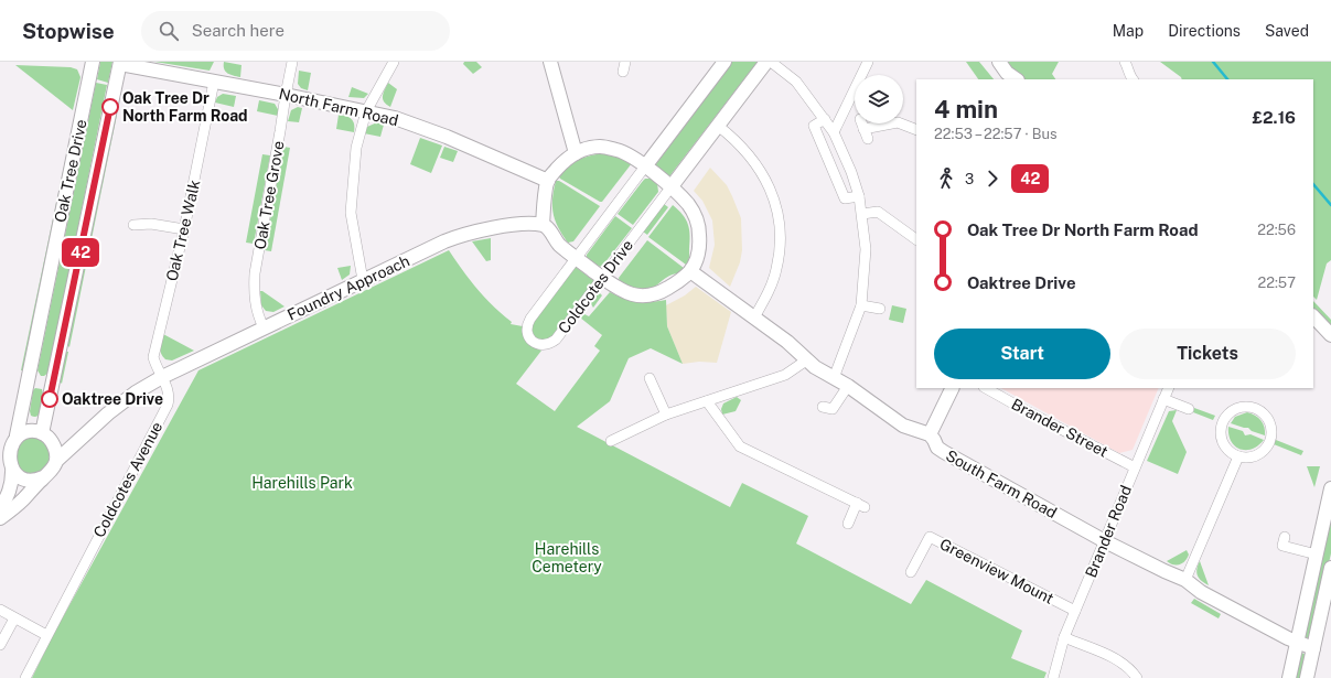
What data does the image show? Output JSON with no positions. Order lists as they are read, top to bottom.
{
  "streets": {
    "street": [
      "North Farm Road",
      "Oak Tree Drive",
      "Oak Tree Grove",
      "Oak Tree Walk",
      "Coldcotes Drive",
      "Foundry Approach",
      "Brander Street",
      "Coldcotes Avenue",
      "South Farm Road",
      "Brander Road",
      "Greenview Mount"
    ]
  },
  "crossings": [
    ["North Farm Road", "Oak Tree Drive"],
    ["North Farm Road", "Oak Tree Grove"],
    ["North Farm Road", "Oak Tree Walk"],
    ["Oak Tree Grove", "Foundry Approach"],
    ["Oak Tree Walk", "Foundry Approach"],
    ["Oak Tree Walk", "Coldcotes Avenue"],
    ["Foundry Approach", "Coldcotes Avenue"],
    ["Brander Street", "Brander Road"],
    ["South Farm Road", "Brander Road"],
    ["Brander Road", "Greenview Mount"]
  ],
  "parks": ["Harehills Park", "Harehills Cemetery"],
  "places": ["Oak Tree Dr North Farm Road", "Oaktree Drive"],
  "lines": ["bus line 42"],
  "page": {
    "header": "Stopwise",
    "search": "Search here",
    "nav": ["Map", "Directions", "Saved"],
    "on_map": "42",
    "heading": ["4 min", "22:53 – 22:57 · Bus", "£2.16"],
    "legs": ["3", "42"],
    "list": [
      {
        "name": "Oak Tree Dr North Farm Road",
        "value": "22:56"
      },
      {
        "name": "Oaktree Drive",
        "value": "22:57"
      }
    ],
    "buttons": ["Start", "Tickets"]
  }
}
